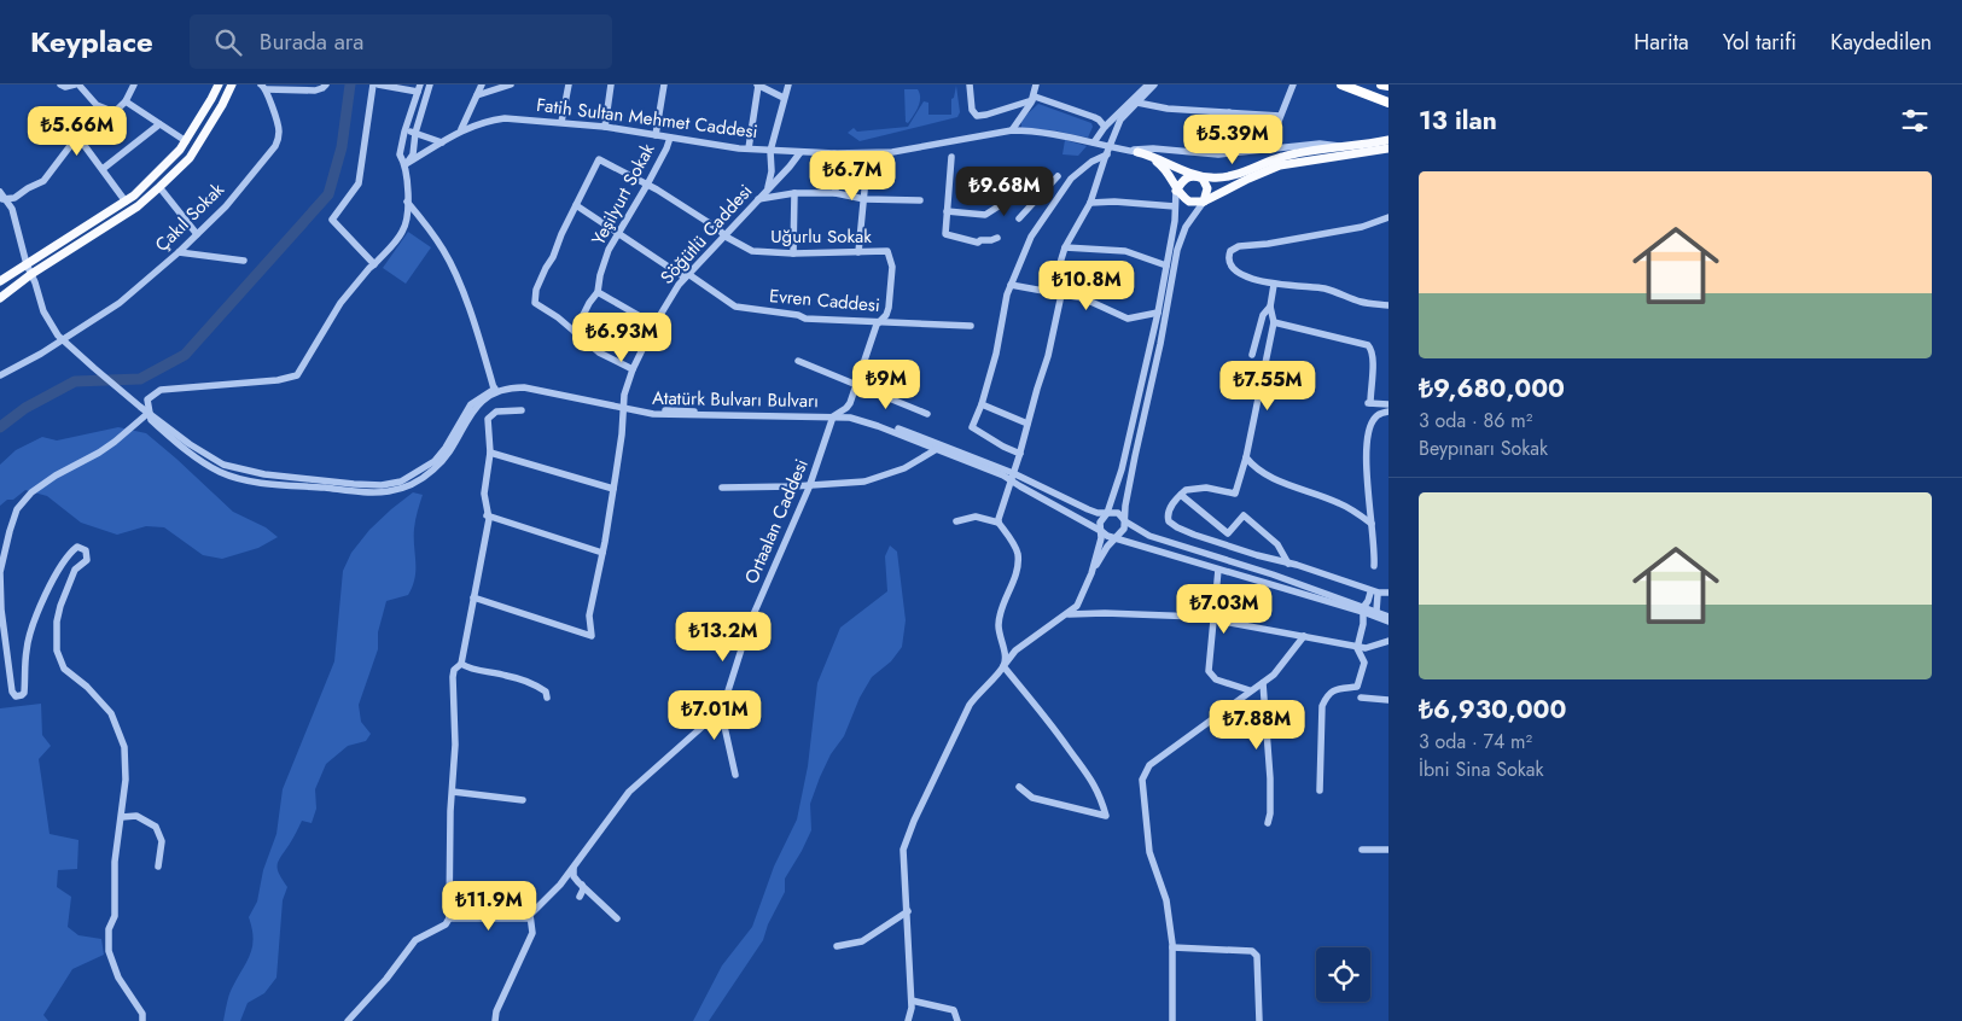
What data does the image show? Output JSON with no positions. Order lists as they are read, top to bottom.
{
  "streets": {
    "main road": ["Fatih Sultan Mehmet Caddesi"],
    "street": [
      "Yeşilyurt Sokak",
      "Çakıl Sokak",
      "Söğütlü Caddesi",
      "Uğurlu Sokak",
      "Evren Caddesi",
      "Atatürk Bulvarı Bulvarı",
      "Ortaalan Caddesi"
    ]
  },
  "crossings": [
    ["Fatih Sultan Mehmet Caddesi", "Yeşilyurt Sokak"],
    ["Fatih Sultan Mehmet Caddesi", "Söğütlü Caddesi"],
    ["Yeşilyurt Sokak", "Uğurlu Sokak"],
    ["Yeşilyurt Sokak", "Evren Caddesi"],
    ["Çakıl Sokak", "Atatürk Bulvarı Bulvarı"],
    ["Söğütlü Caddesi", "Uğurlu Sokak"],
    ["Söğütlü Caddesi", "Evren Caddesi"],
    ["Söğütlü Caddesi", "Atatürk Bulvarı Bulvarı"],
    ["Uğurlu Sokak", "Evren Caddesi"],
    ["Uğurlu Sokak", "Ortaalan Caddesi"],
    ["Evren Caddesi", "Ortaalan Caddesi"],
    ["Atatürk Bulvarı Bulvarı", "Ortaalan Caddesi"]
  ],
  "page": {
    "header": "Keyplace",
    "search": "Burada ara",
    "nav": ["Harita", "Yol tarifi", "Kaydedilen"],
    "heading": "13 ilan",
    "price": [
      "₺5.66M",
      "₺5.39M",
      "₺6.7M",
      "₺9.68M",
      "₺10.8M",
      "₺6.93M",
      "₺9M",
      "₺7.55M",
      "₺7.03M",
      "₺13.2M",
      "₺7.01M",
      "₺7.88M",
      "₺11.9M"
    ],
    "list": [
      {
        "name": "₺9,680,000",
        "note": "3 oda · 86 m² · Beypınarı Sokak"
      },
      {
        "name": "₺6,930,000",
        "note": "3 oda · 74 m² · İbni Sina Sokak"
      }
    ]
  }
}
